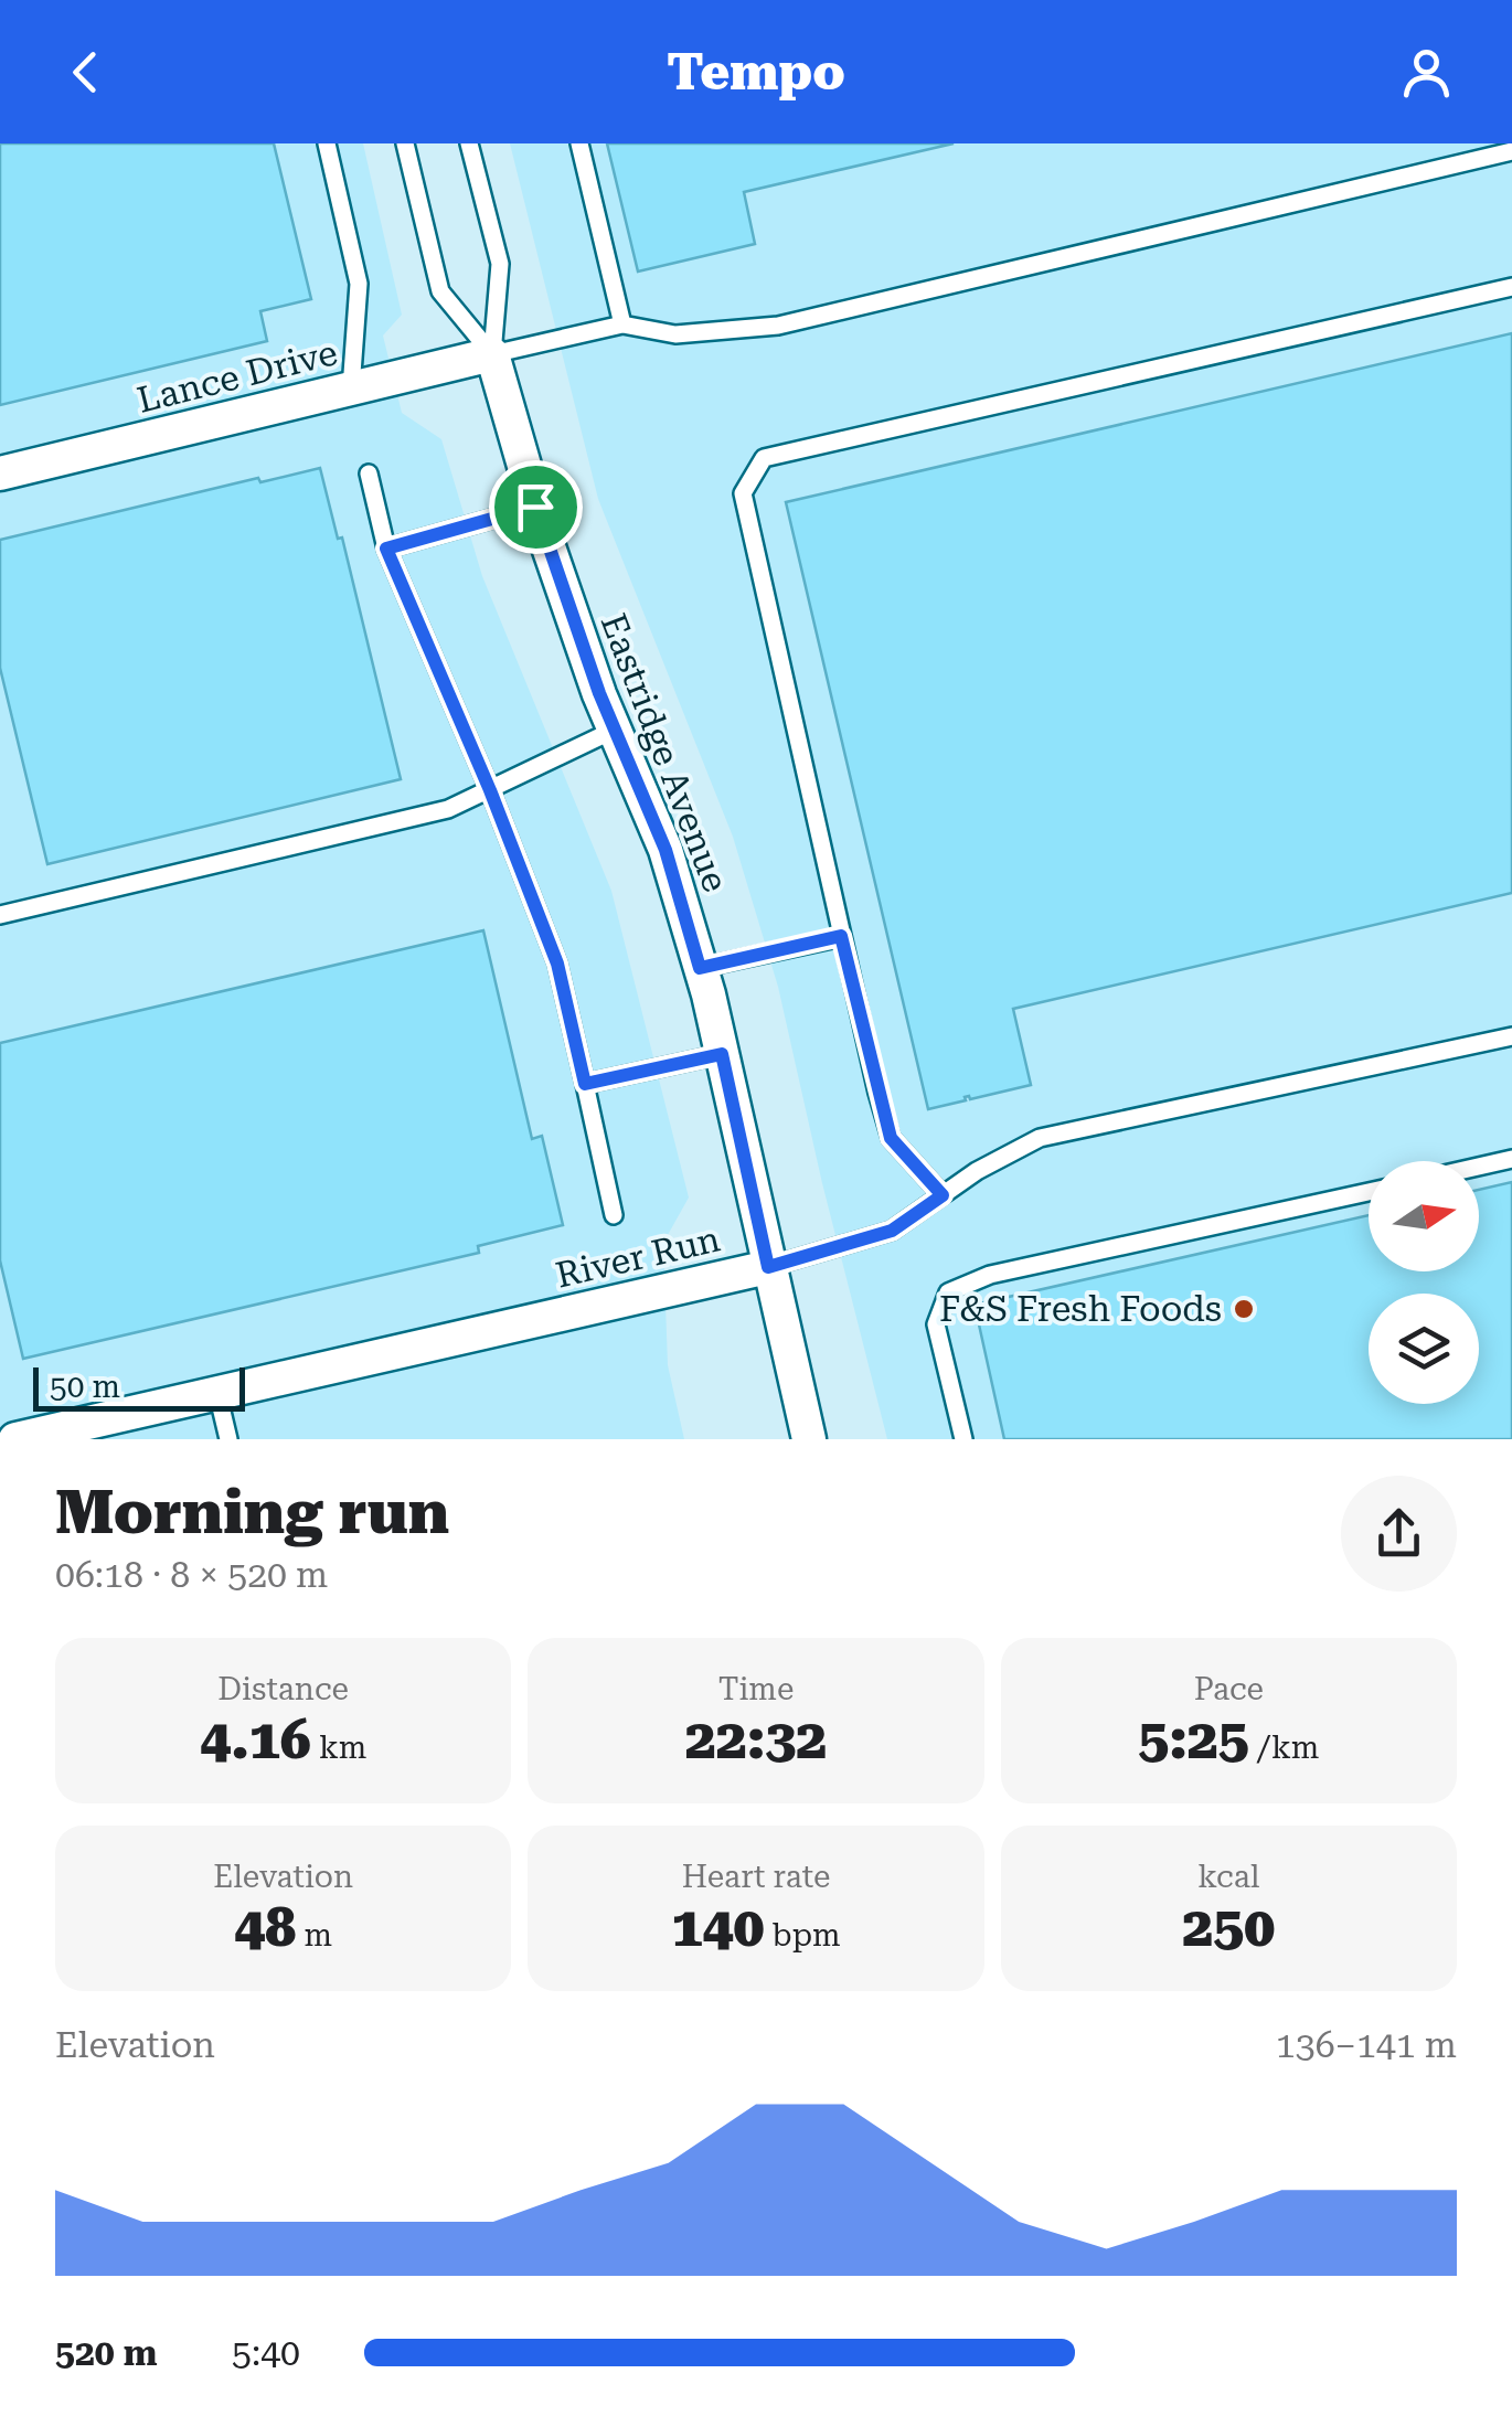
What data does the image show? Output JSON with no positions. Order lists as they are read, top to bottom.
{
  "streets": {
    "street": ["Lance Drive", "Eastridge Avenue", "River Run"]
  },
  "crossings": [
    ["Lance Drive", "Eastridge Avenue"],
    ["Eastridge Avenue", "River Run"]
  ],
  "places": ["F&S Fresh Foods"],
  "scale_bar": "50 m",
  "north": "right",
  "page": {
    "header": "Tempo",
    "scale": "50 m",
    "heading": ["Morning run", "06:18 · 8 × 520 m"],
    "stats": [
      ["Distance", "4.16 km"],
      ["Time", "22:32"],
      ["Pace", "5:25 /km"],
      ["Elevation", "48 m"],
      ["Heart rate", "140 bpm"],
      ["kcal", "250"]
    ],
    "chart": ["Elevation", "136–141 m"],
    "list": [
      {
        "name": "520 m",
        "note": "5:40"
      }
    ]
  }
}
